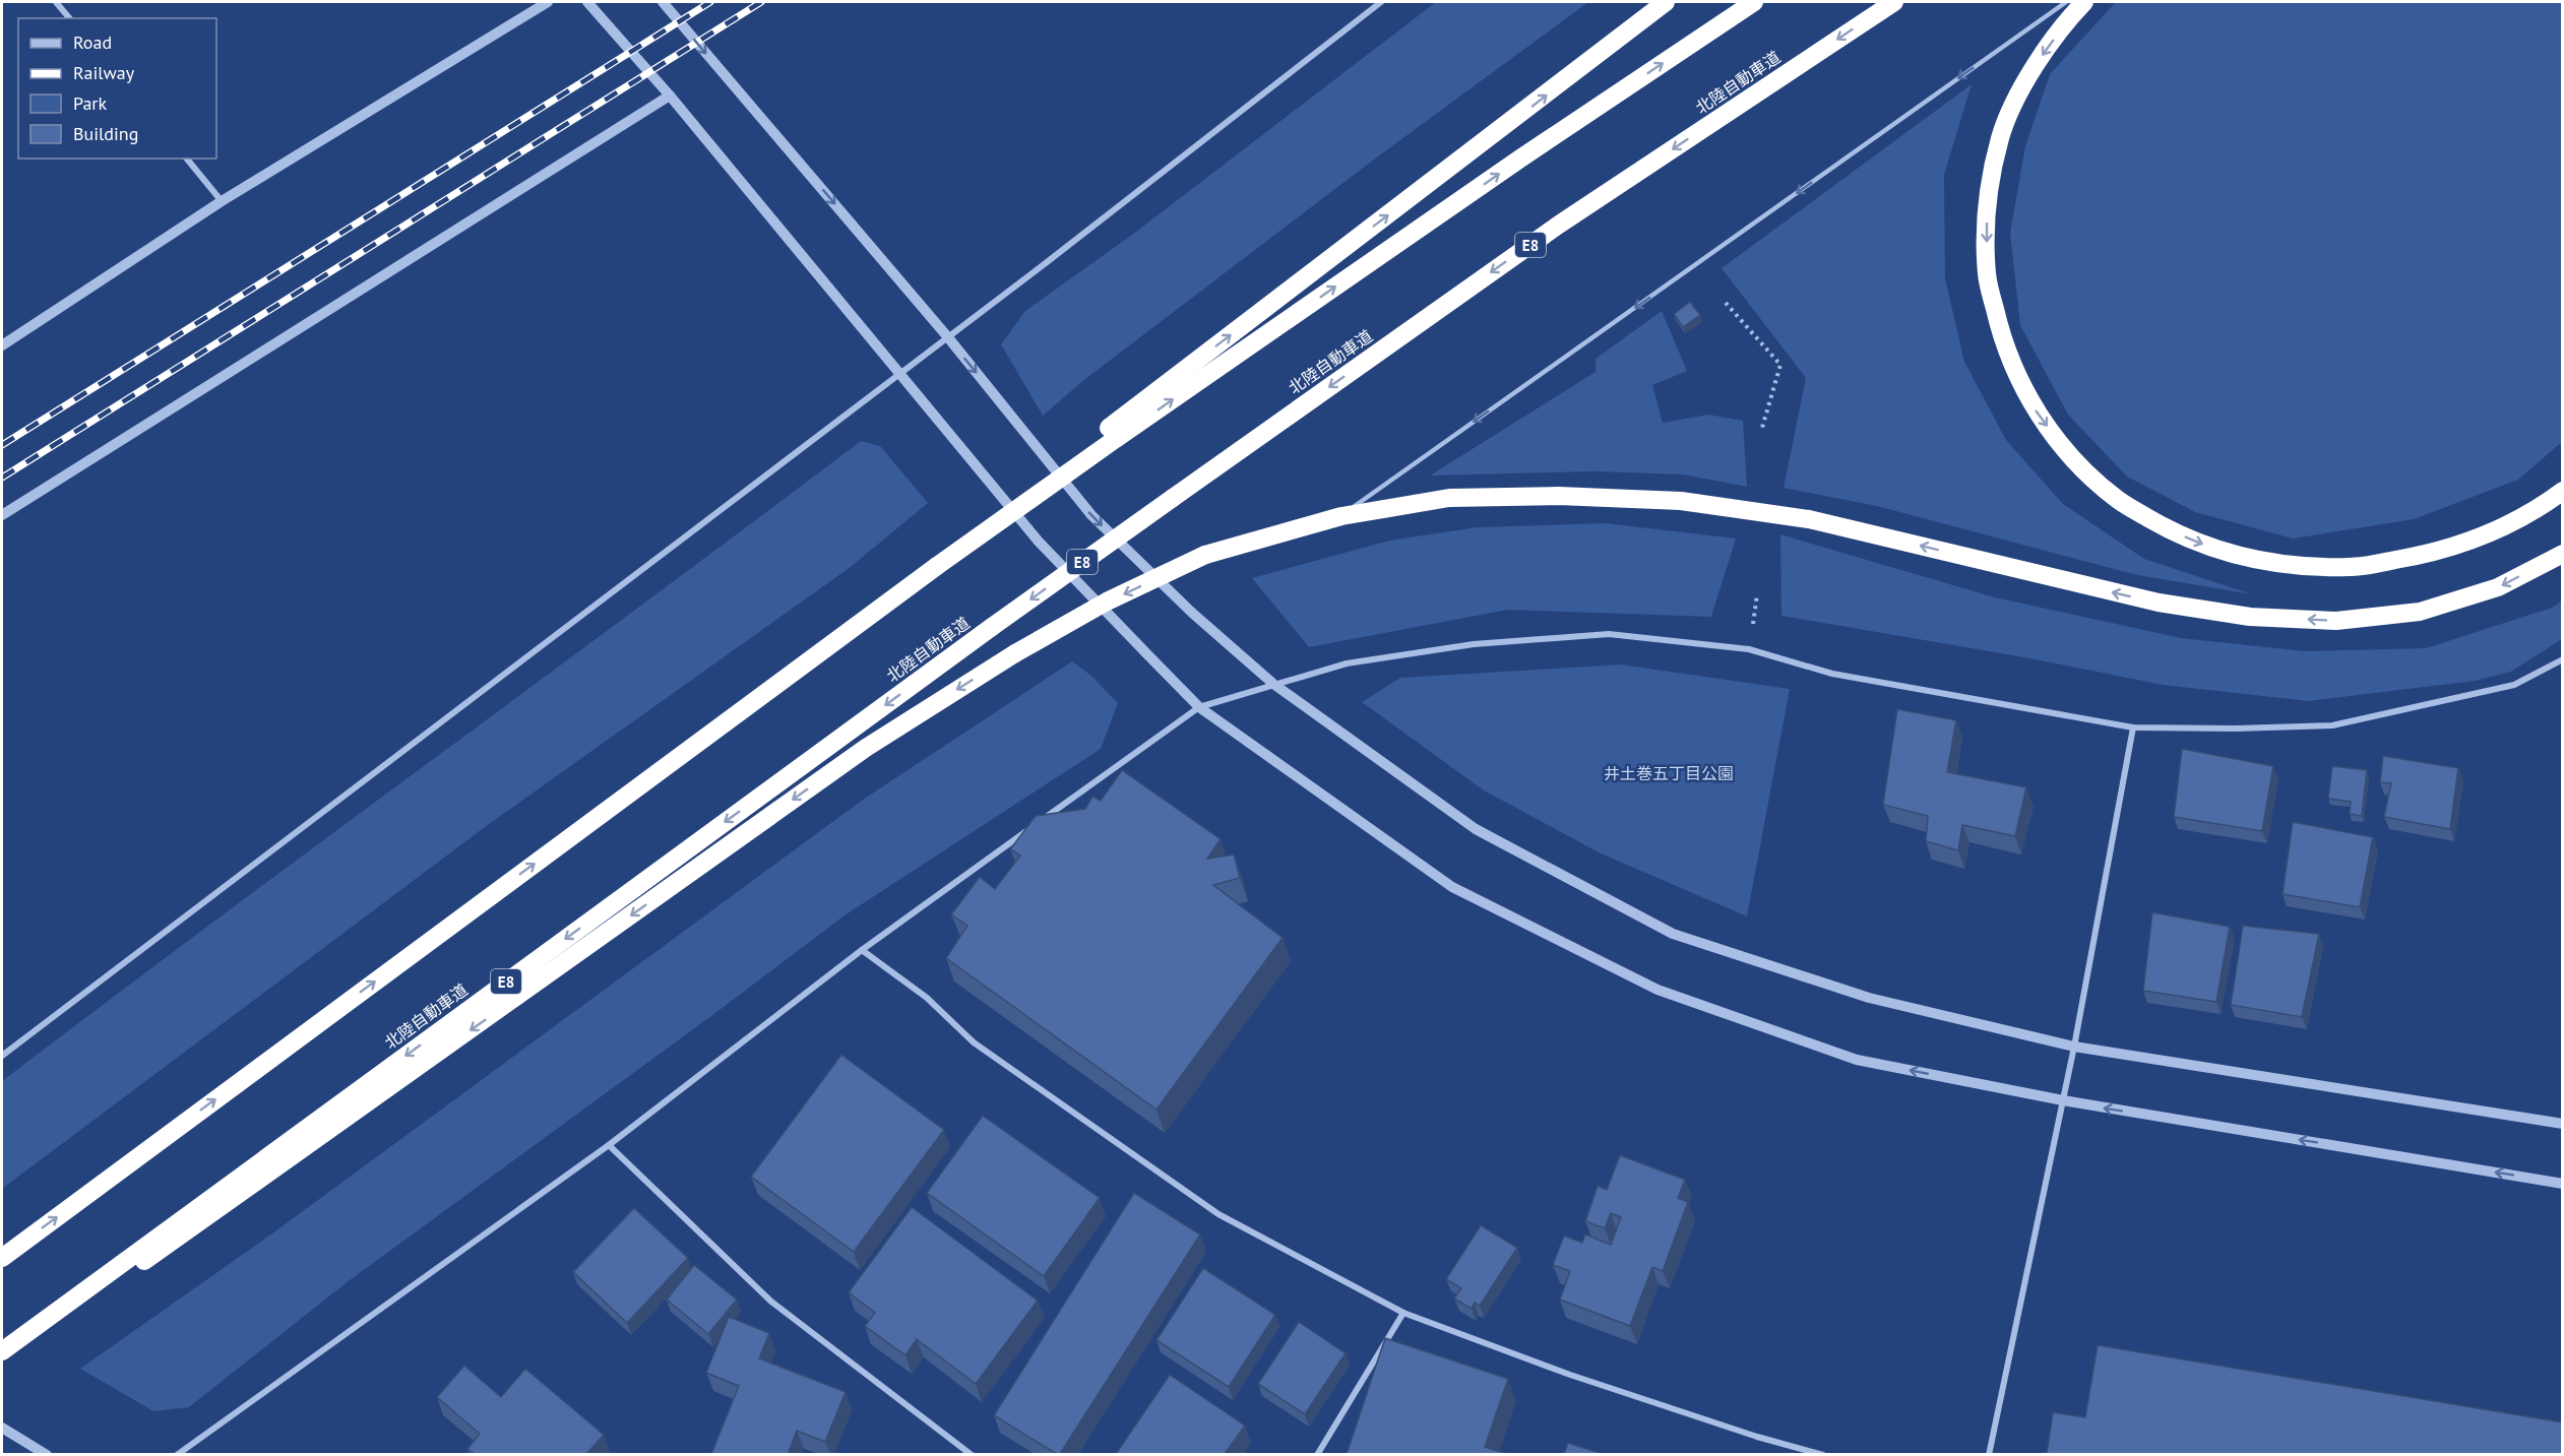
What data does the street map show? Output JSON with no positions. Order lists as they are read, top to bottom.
{
  "streets": {
    "highway": ["北陸自動車道", "E8"]
  },
  "parks": ["井土巻五丁目公園"],
  "legend": [
    "Road",
    "Railway",
    "Park",
    "Building"
  ]
}
